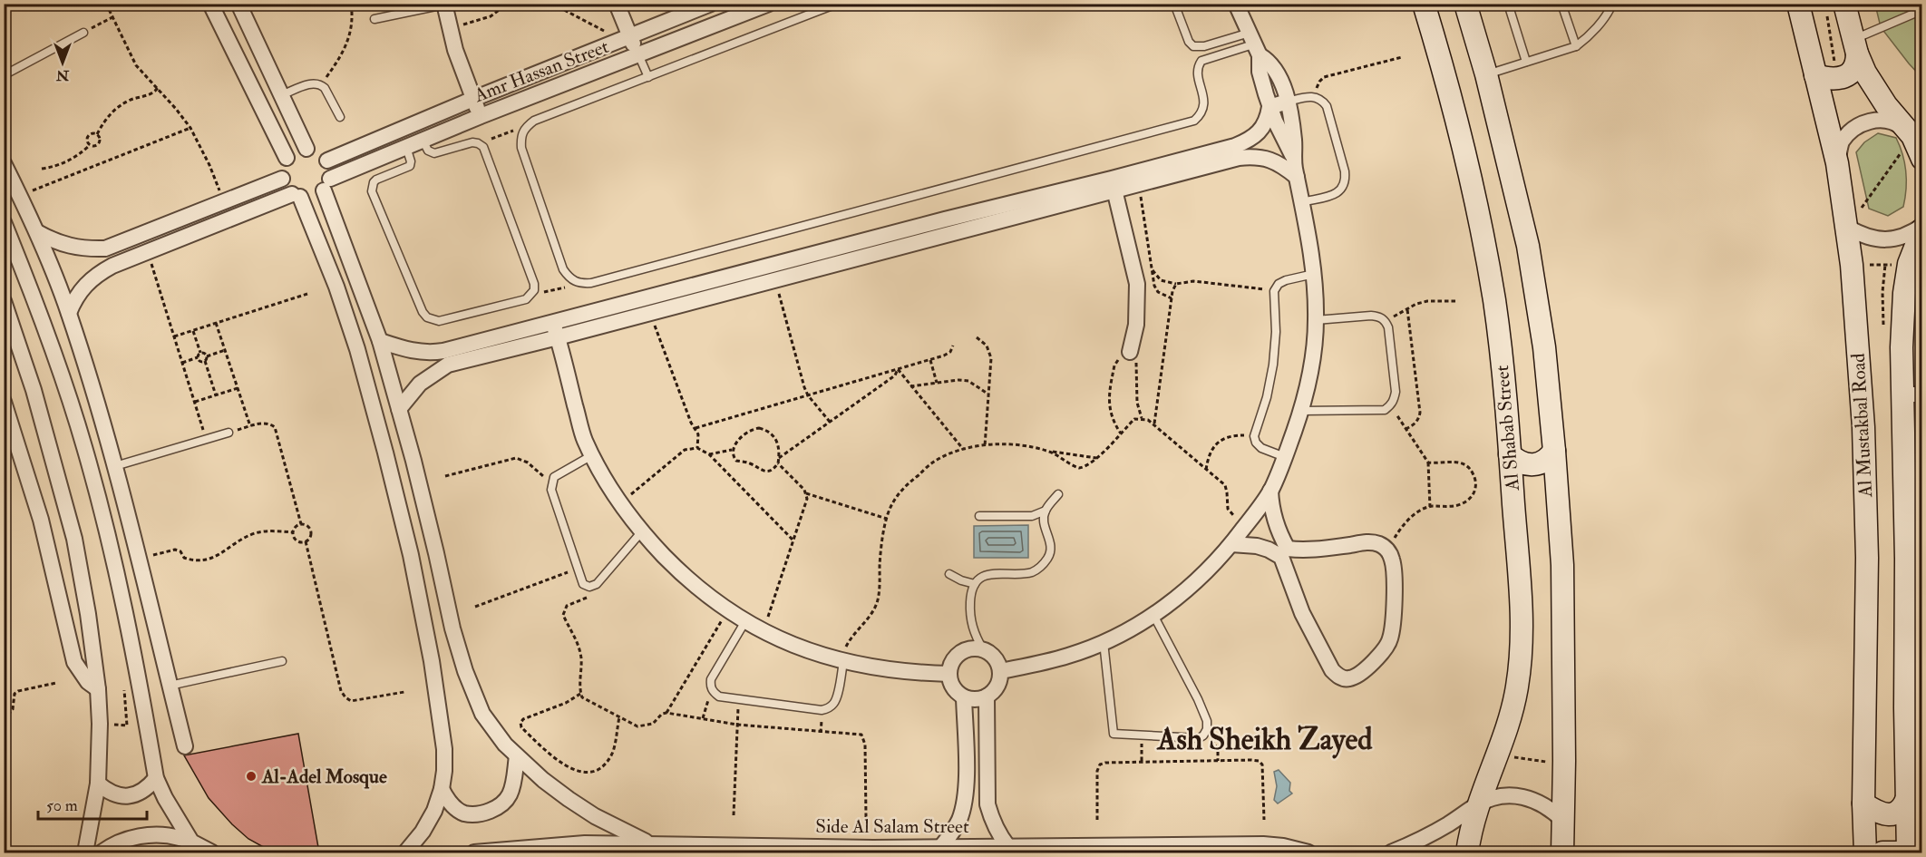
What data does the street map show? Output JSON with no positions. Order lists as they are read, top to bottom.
{
  "streets": {
    "main road": ["Al Mustakbal Road", "Al Shabab Street"],
    "street": ["Amr Hassan Street", "Side Al Salam Street"]
  },
  "districts": ["Ash Sheikh Zayed"],
  "places": ["Al-Adel Mosque"],
  "scale_bar": "50 m",
  "north": "bottom"
}
